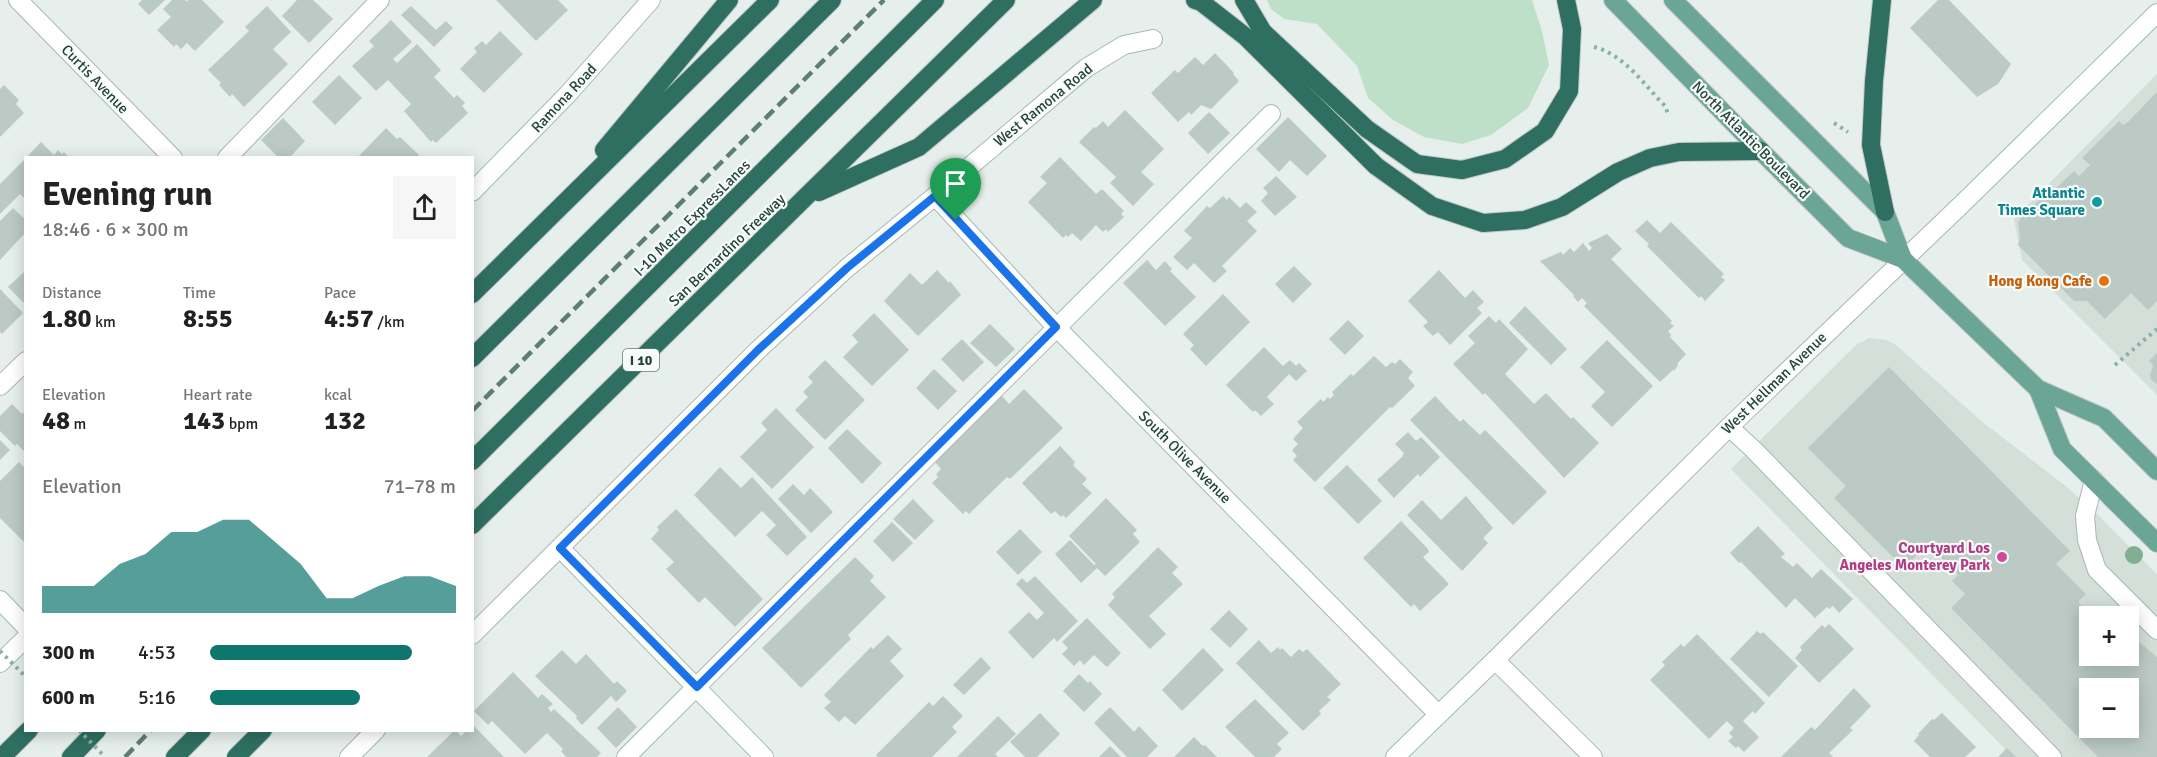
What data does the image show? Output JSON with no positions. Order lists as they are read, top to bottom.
{
  "streets": {
    "highway": ["I-10 Metro ExpressLanes", "San Bernardino Freeway", "I 10"],
    "main road": ["North Atlantic Boulevard"],
    "street": [
      "Curtis Avenue",
      "Ramona Road",
      "West Ramona Road",
      "West Hellman Avenue",
      "South Olive Avenue"
    ]
  },
  "crossings": [
    ["West Ramona Road", "South Olive Avenue"],
    ["North Atlantic Boulevard", "West Hellman Avenue"],
    ["West Hellman Avenue", "South Olive Avenue"]
  ],
  "places": ["Atlantic Times Square", "Hong Kong Cafe", "Courtyard Los Angeles Monterey Park"],
  "page": {
    "heading": ["Evening run", "18:46 · 6 × 300 m"],
    "stats": [
      ["Distance", "1.80 km"],
      ["Time", "8:55"],
      ["Pace", "4:57 /km"],
      ["Elevation", "48 m"],
      ["Heart rate", "143 bpm"],
      ["kcal", "132"]
    ],
    "chart": ["Elevation", "71–78 m"],
    "map_buttons": ["+", "−"],
    "list": [
      {
        "name": "300 m",
        "note": "4:53"
      },
      {
        "name": "600 m",
        "note": "5:16"
      }
    ]
  }
}
